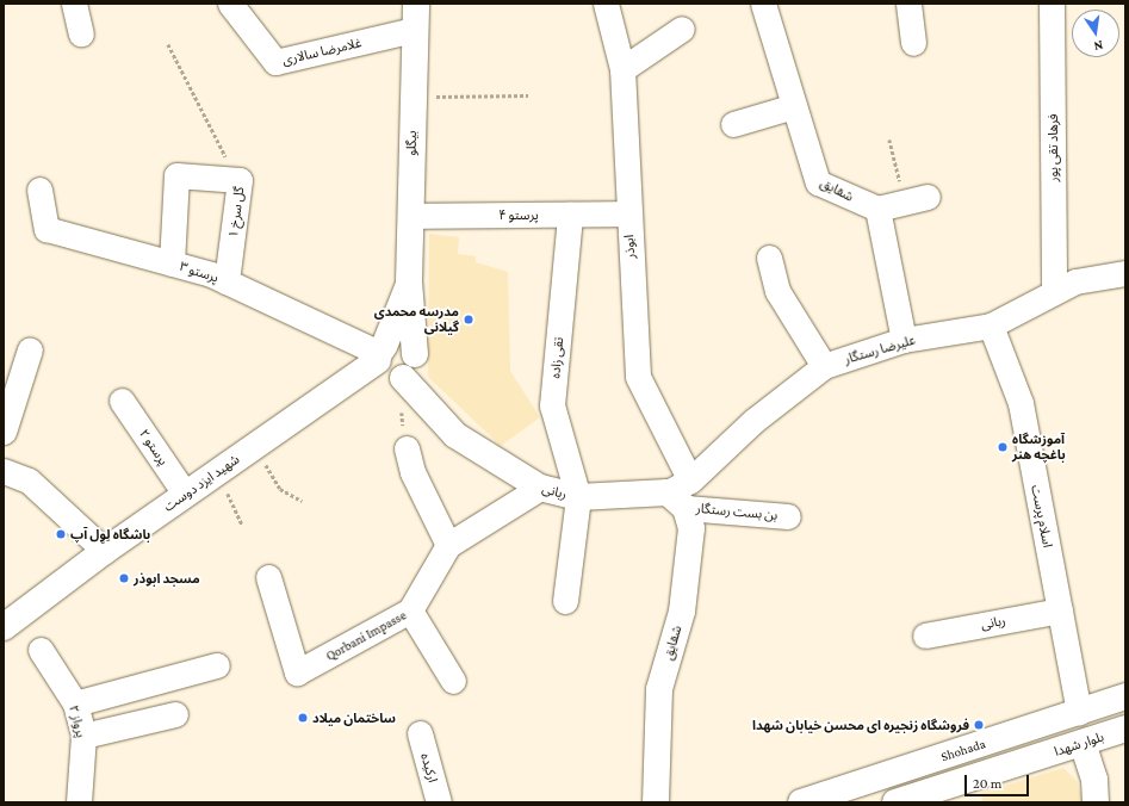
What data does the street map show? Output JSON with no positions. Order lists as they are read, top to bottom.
{
  "streets": {
    "main road": [
      "بیگلو",
      "شقایق",
      "شهید ایزد دوست",
      "ربانی",
      "بلوار شهدا",
      "Shohada"
    ],
    "street": [
      "غلامرضا سالاری",
      "فرهاد تقی پور",
      "گل سرخ ۱",
      "پرستو ۴",
      "ابوذر",
      "پرستو ۳",
      "علیرضا رستگار",
      "تقی زاده",
      "پرستو ۲",
      "بن بست رستگار",
      "اسلام پرست",
      "Qorbani Impasse",
      "پرواز ۲",
      "ارکیده"
    ]
  },
  "crossings": [
    ["غلامرضا سالاری", "بیگلو"],
    ["بیگلو", "پرستو ۴"],
    ["بیگلو", "پرستو ۳"],
    ["بیگلو", "شهید ایزد دوست"],
    ["بیگلو", "ربانی"],
    ["فرهاد تقی پور", "علیرضا رستگار"],
    ["شقایق", "ابوذر"],
    ["شقایق", "علیرضا رستگار"],
    ["شقایق", "ربانی"],
    ["شقایق", "بن بست رستگار"],
    ["گل سرخ ۱", "پرستو ۳"],
    ["پرستو ۴", "ابوذر"],
    ["پرستو ۴", "تقی زاده"],
    ["ابوذر", "علیرضا رستگار"],
    ["ابوذر", "ربانی"],
    ["ابوذر", "بن بست رستگار"],
    ["پرستو ۳", "شهید ایزد دوست"],
    ["پرستو ۳", "ربانی"],
    ["علیرضا رستگار", "ربانی"],
    ["علیرضا رستگار", "بن بست رستگار"],
    ["علیرضا رستگار", "اسلام پرست"],
    ["تقی زاده", "ربانی"],
    ["پرستو ۲", "شهید ایزد دوست"],
    ["شهید ایزد دوست", "ربانی"],
    ["ربانی", "بن بست رستگار"],
    ["ربانی", "اسلام پرست"],
    ["ربانی", "Qorbani Impasse"],
    ["اسلام پرست", "Shohada"]
  ],
  "places": [
    "مدرسه محمدی گیلانی",
    "آموزشگاه باغچه هنر",
    "باشگاه لِوِل آپ",
    "مسجد ابوذر",
    "ساختمان میلاد",
    "فروشگاه زنجیره ای محسن خیابان شهدا"
  ],
  "scale_bar": "20 m",
  "north": "bottom"
}
